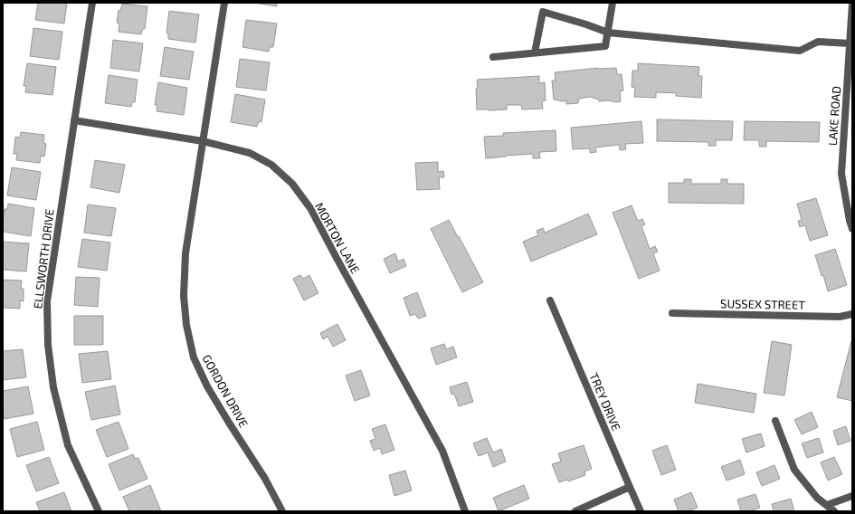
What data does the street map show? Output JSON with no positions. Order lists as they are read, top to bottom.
{
  "streets": {
    "street": [
      "LAKE ROAD",
      "MORTON LANE",
      "ELLSWORTH DRIVE",
      "SUSSEX STREET",
      "GORDON DRIVE",
      "TREY DRIVE"
    ]
  },
  "crossings": [
    ["MORTON LANE", "ELLSWORTH DRIVE"],
    ["MORTON LANE", "GORDON DRIVE"]
  ]
}
